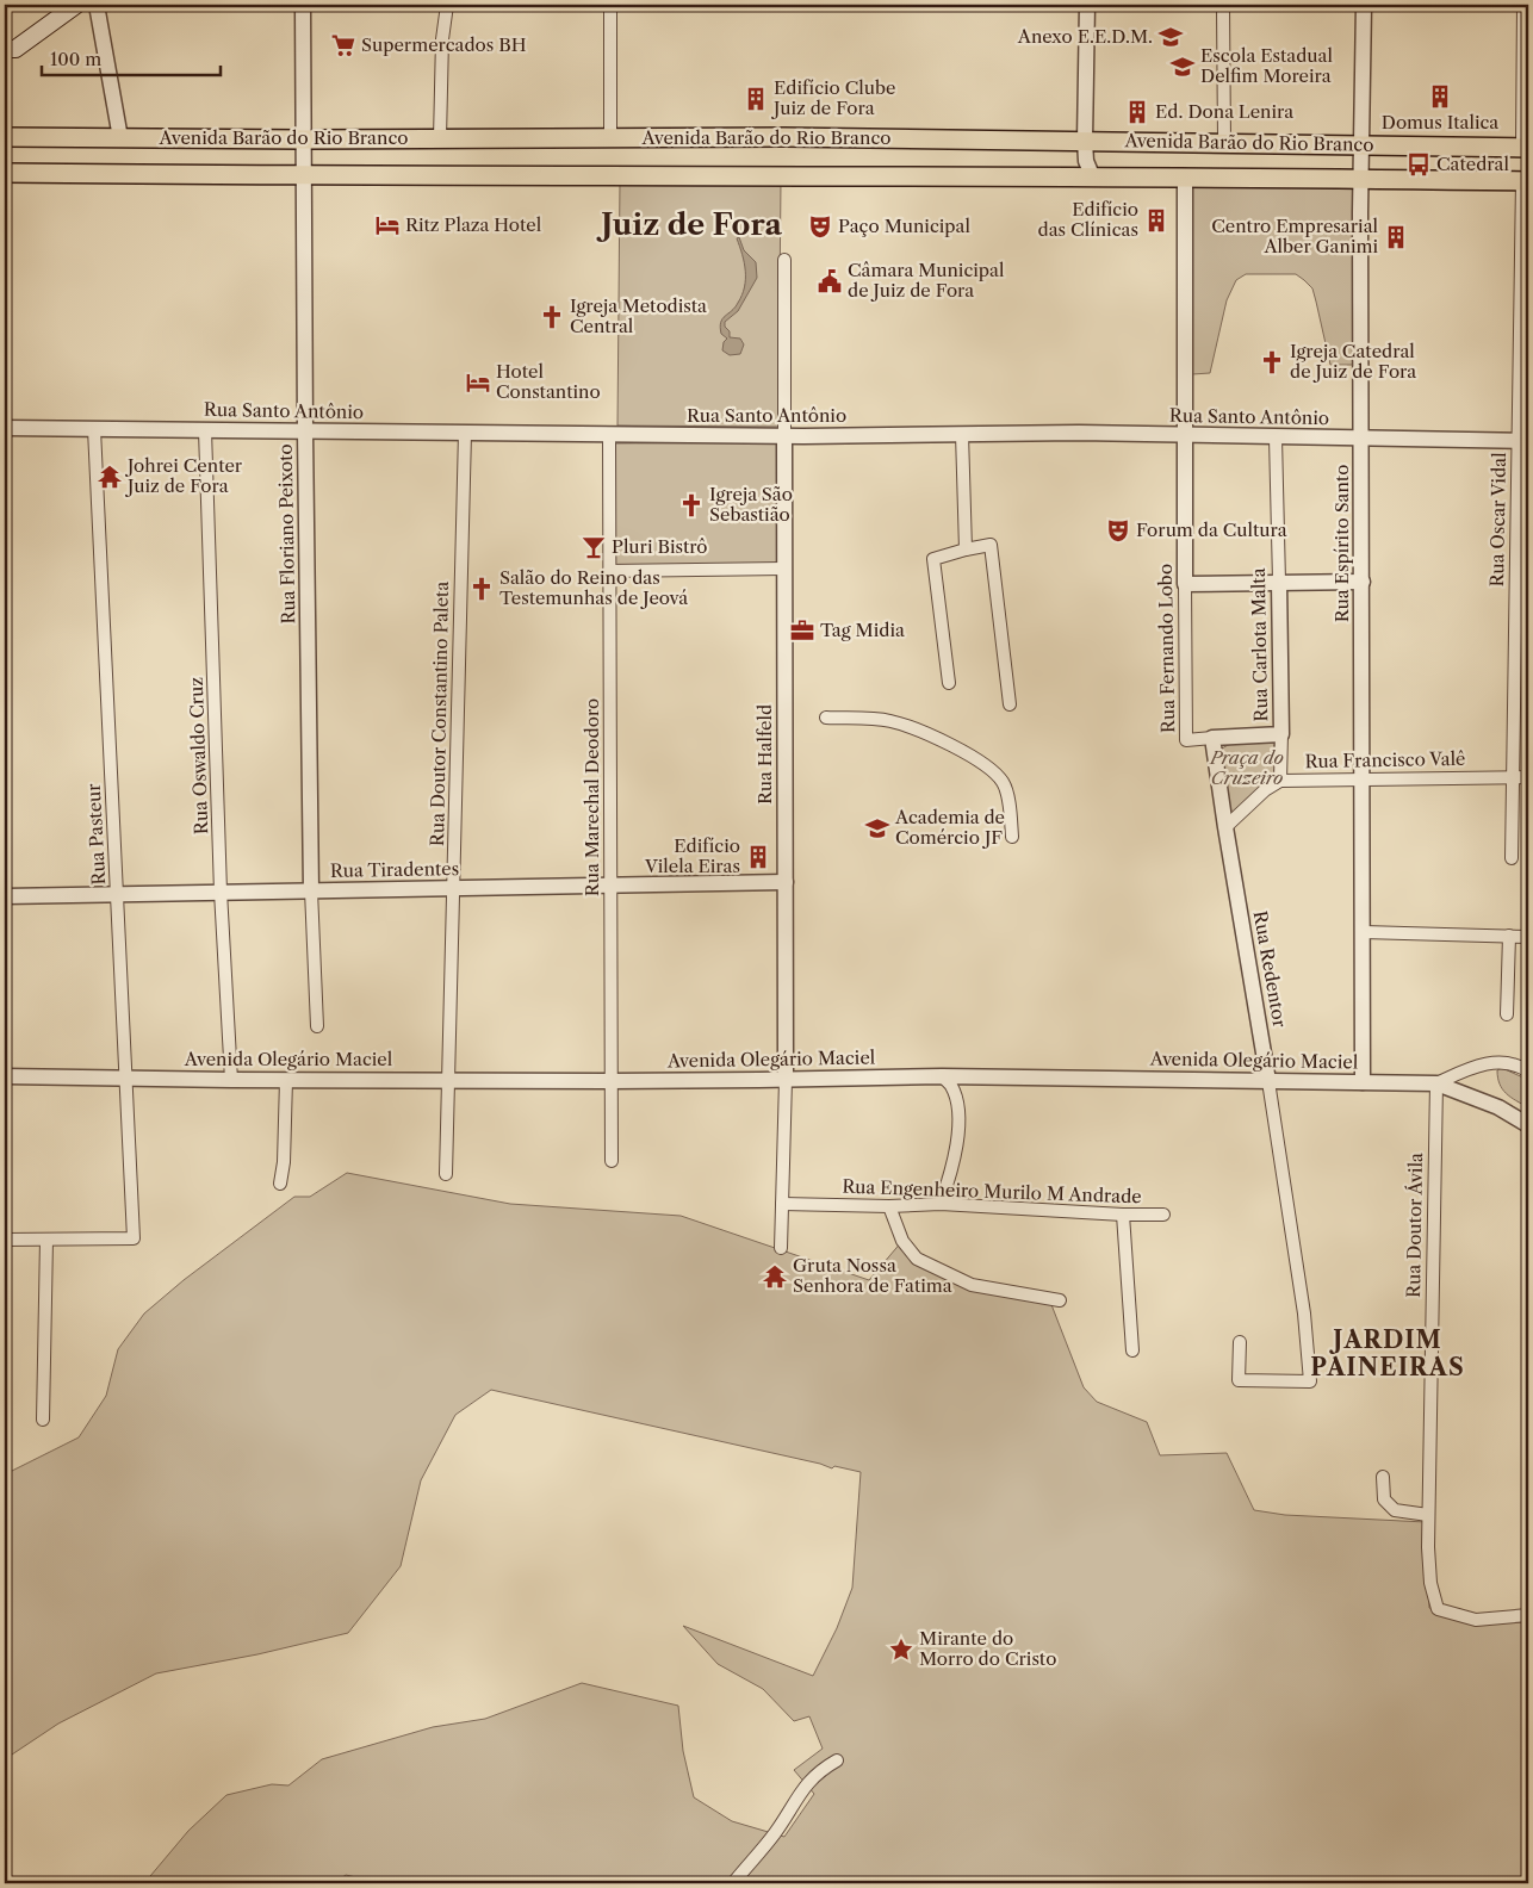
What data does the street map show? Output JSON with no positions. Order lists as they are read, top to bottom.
{
  "streets": {
    "main road": ["Avenida Barão do Rio Branco"],
    "street": [
      "Rua Santo Antônio",
      "Rua Oscar Vidal",
      "Rua Floriano Peixoto",
      "Rua Espírito Santo",
      "Rua Carlota Malta",
      "Rua Fernando Lobo",
      "Rua Doutor Constantino Paleta",
      "Rua Halfeld",
      "Rua Oswaldo Cruz",
      "Rua Francisco Valê",
      "Rua Marechal Deodoro",
      "Rua Pasteur",
      "Rua Tiradentes",
      "Rua Redentor",
      "Avenida Olegário Maciel",
      "Rua Engenheiro Murilo M Andrade",
      "Rua Doutor Ávila"
    ]
  },
  "crossings": [
    ["Avenida Barão do Rio Branco", "Rua Oscar Vidal"],
    ["Avenida Barão do Rio Branco", "Rua Floriano Peixoto"],
    ["Avenida Barão do Rio Branco", "Rua Espírito Santo"],
    ["Avenida Barão do Rio Branco", "Rua Fernando Lobo"],
    ["Rua Santo Antônio", "Rua Oscar Vidal"],
    ["Rua Santo Antônio", "Rua Floriano Peixoto"],
    ["Rua Santo Antônio", "Rua Espírito Santo"],
    ["Rua Santo Antônio", "Rua Carlota Malta"],
    ["Rua Santo Antônio", "Rua Fernando Lobo"],
    ["Rua Santo Antônio", "Rua Doutor Constantino Paleta"],
    ["Rua Santo Antônio", "Rua Halfeld"],
    ["Rua Santo Antônio", "Rua Oswaldo Cruz"],
    ["Rua Santo Antônio", "Rua Marechal Deodoro"],
    ["Rua Santo Antônio", "Rua Pasteur"],
    ["Rua Oscar Vidal", "Rua Francisco Valê"],
    ["Rua Floriano Peixoto", "Rua Tiradentes"],
    ["Rua Espírito Santo", "Rua Francisco Valê"],
    ["Rua Espírito Santo", "Avenida Olegário Maciel"],
    ["Rua Carlota Malta", "Rua Fernando Lobo"],
    ["Rua Carlota Malta", "Rua Francisco Valê"],
    ["Rua Fernando Lobo", "Rua Redentor"],
    ["Rua Doutor Constantino Paleta", "Rua Tiradentes"],
    ["Rua Doutor Constantino Paleta", "Avenida Olegário Maciel"],
    ["Rua Halfeld", "Rua Tiradentes"],
    ["Rua Halfeld", "Avenida Olegário Maciel"],
    ["Rua Halfeld", "Rua Engenheiro Murilo M Andrade"],
    ["Rua Oswaldo Cruz", "Rua Tiradentes"],
    ["Rua Oswaldo Cruz", "Avenida Olegário Maciel"],
    ["Rua Francisco Valê", "Rua Redentor"],
    ["Rua Marechal Deodoro", "Rua Tiradentes"],
    ["Rua Marechal Deodoro", "Avenida Olegário Maciel"],
    ["Rua Pasteur", "Rua Tiradentes"],
    ["Rua Pasteur", "Avenida Olegário Maciel"],
    ["Rua Redentor", "Avenida Olegário Maciel"],
    ["Avenida Olegário Maciel", "Rua Doutor Ávila"]
  ],
  "districts": ["Juiz de Fora", "JARDIM PAINEIRAS"],
  "parks": ["Praça do Cruzeiro"],
  "places": {
    "school or university": ["Anexo E.E.D.M.", "Escola Estadual Delfim Moreira", "Academia de Comércio JF"],
    "supermarket": ["Supermercados BH"],
    "building": [
      "Domus Italica",
      "Edifício Clube Juiz de Fora",
      "Ed. Dona Lenira",
      "Edifício das Clínicas",
      "Centro Empresarial Alber Ganimi",
      "Edifício Vilela Eiras"
    ],
    "bus stop": ["Catedral"],
    "hotel": ["Ritz Plaza Hotel", "Hotel Constantino"],
    "theatre": ["Paço Municipal", "Forum da Cultura"],
    "public building": ["Câmara Municipal de Juiz de Fora"],
    "church": [
      "Igreja Metodista Central",
      "Igreja Catedral de Juiz de Fora",
      "Igreja São Sebastião",
      "Salão do Reino das Testemunhas de Jeová"
    ],
    "temple": ["Johrei Center Juiz de Fora", "Gruta Nossa Senhora de Fatima"],
    "bar": ["Pluri Bistrô"],
    "office": ["Tag Midia"],
    "place": ["Mirante do Morro do Cristo"]
  },
  "scale_bar": "100 m"
}
